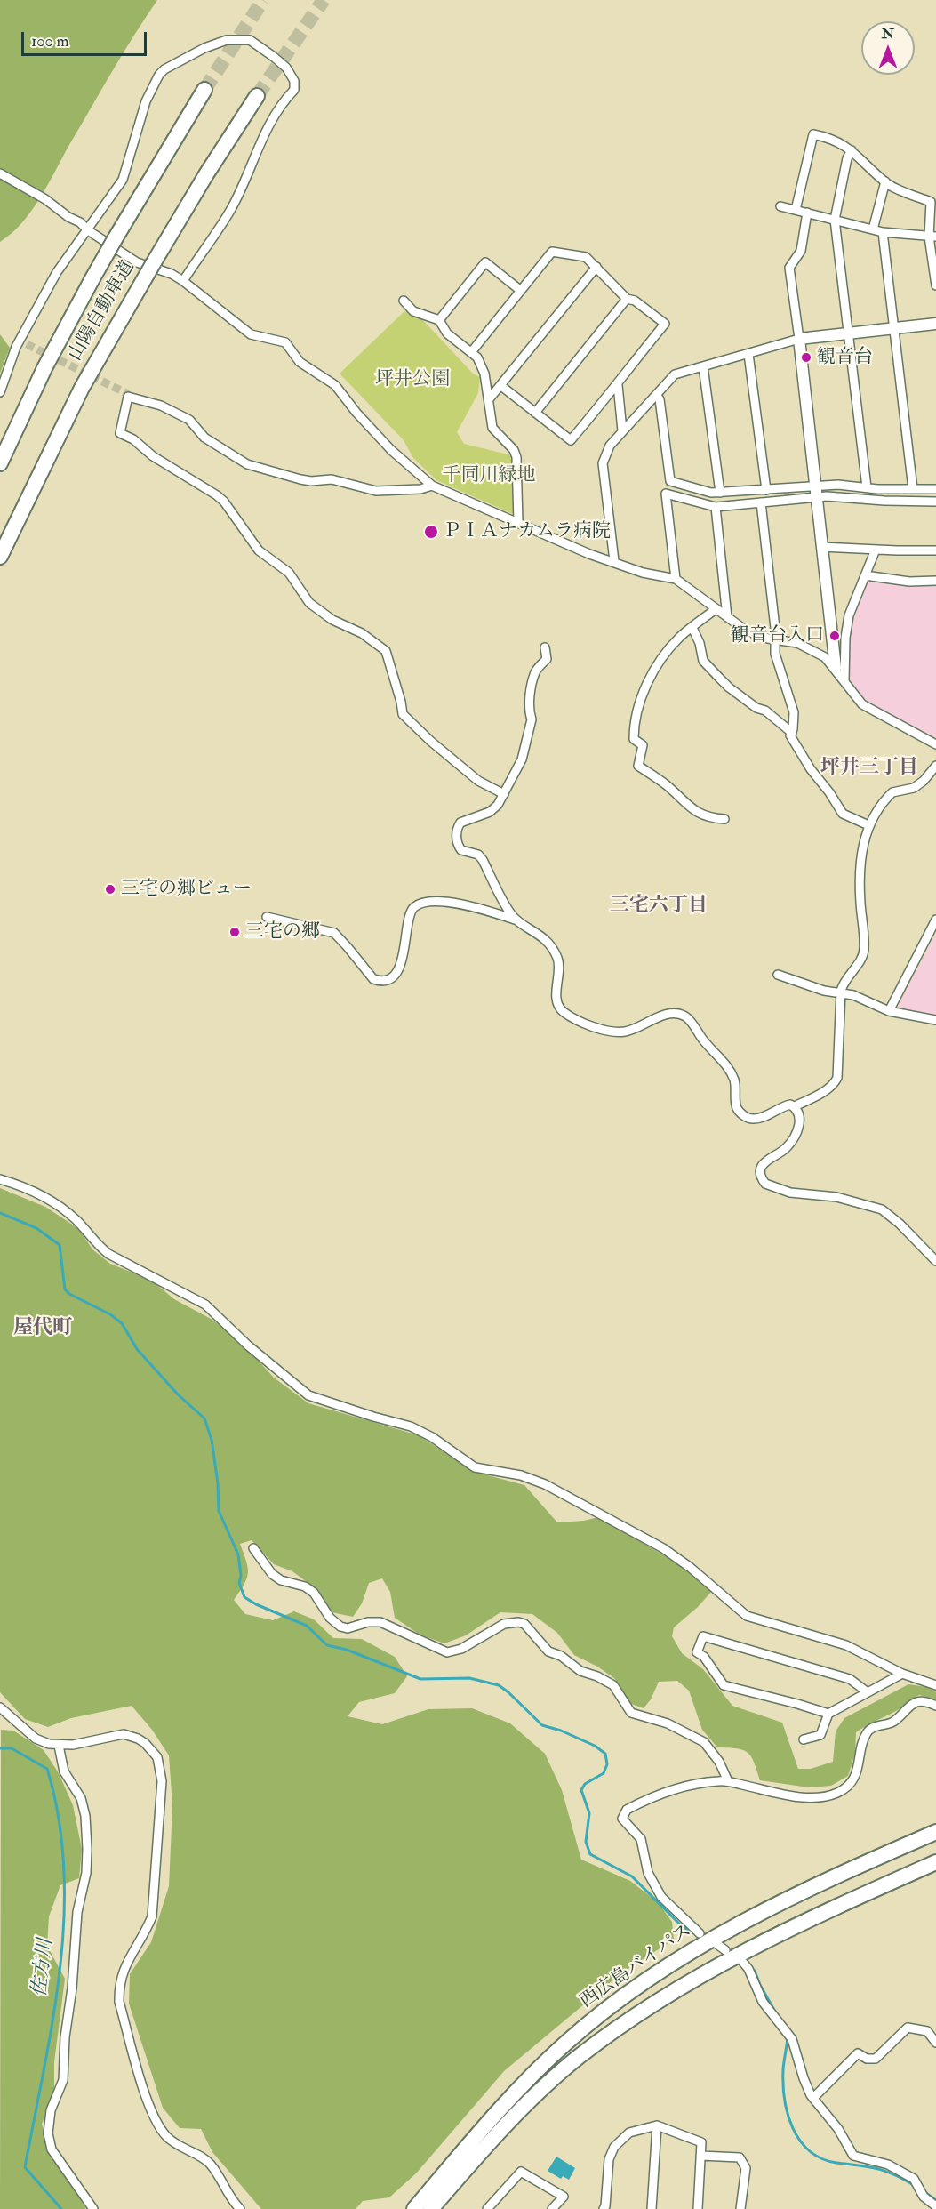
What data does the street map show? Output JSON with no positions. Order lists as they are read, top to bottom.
{
  "streets": {
    "highway": ["山陽自動車道", "西広島バイパス"]
  },
  "districts": ["坪井三丁目", "三宅六丁目", "屋代町"],
  "water": ["佐方川"],
  "parks": ["坪井公園", "千同川緑地"],
  "places": [
    "観音台",
    "ＰＩＡナカムラ病院",
    "観音台入口",
    "三宅の郷ビュー",
    "三宅の郷"
  ],
  "scale_bar": "100 m",
  "north": "top"
}
